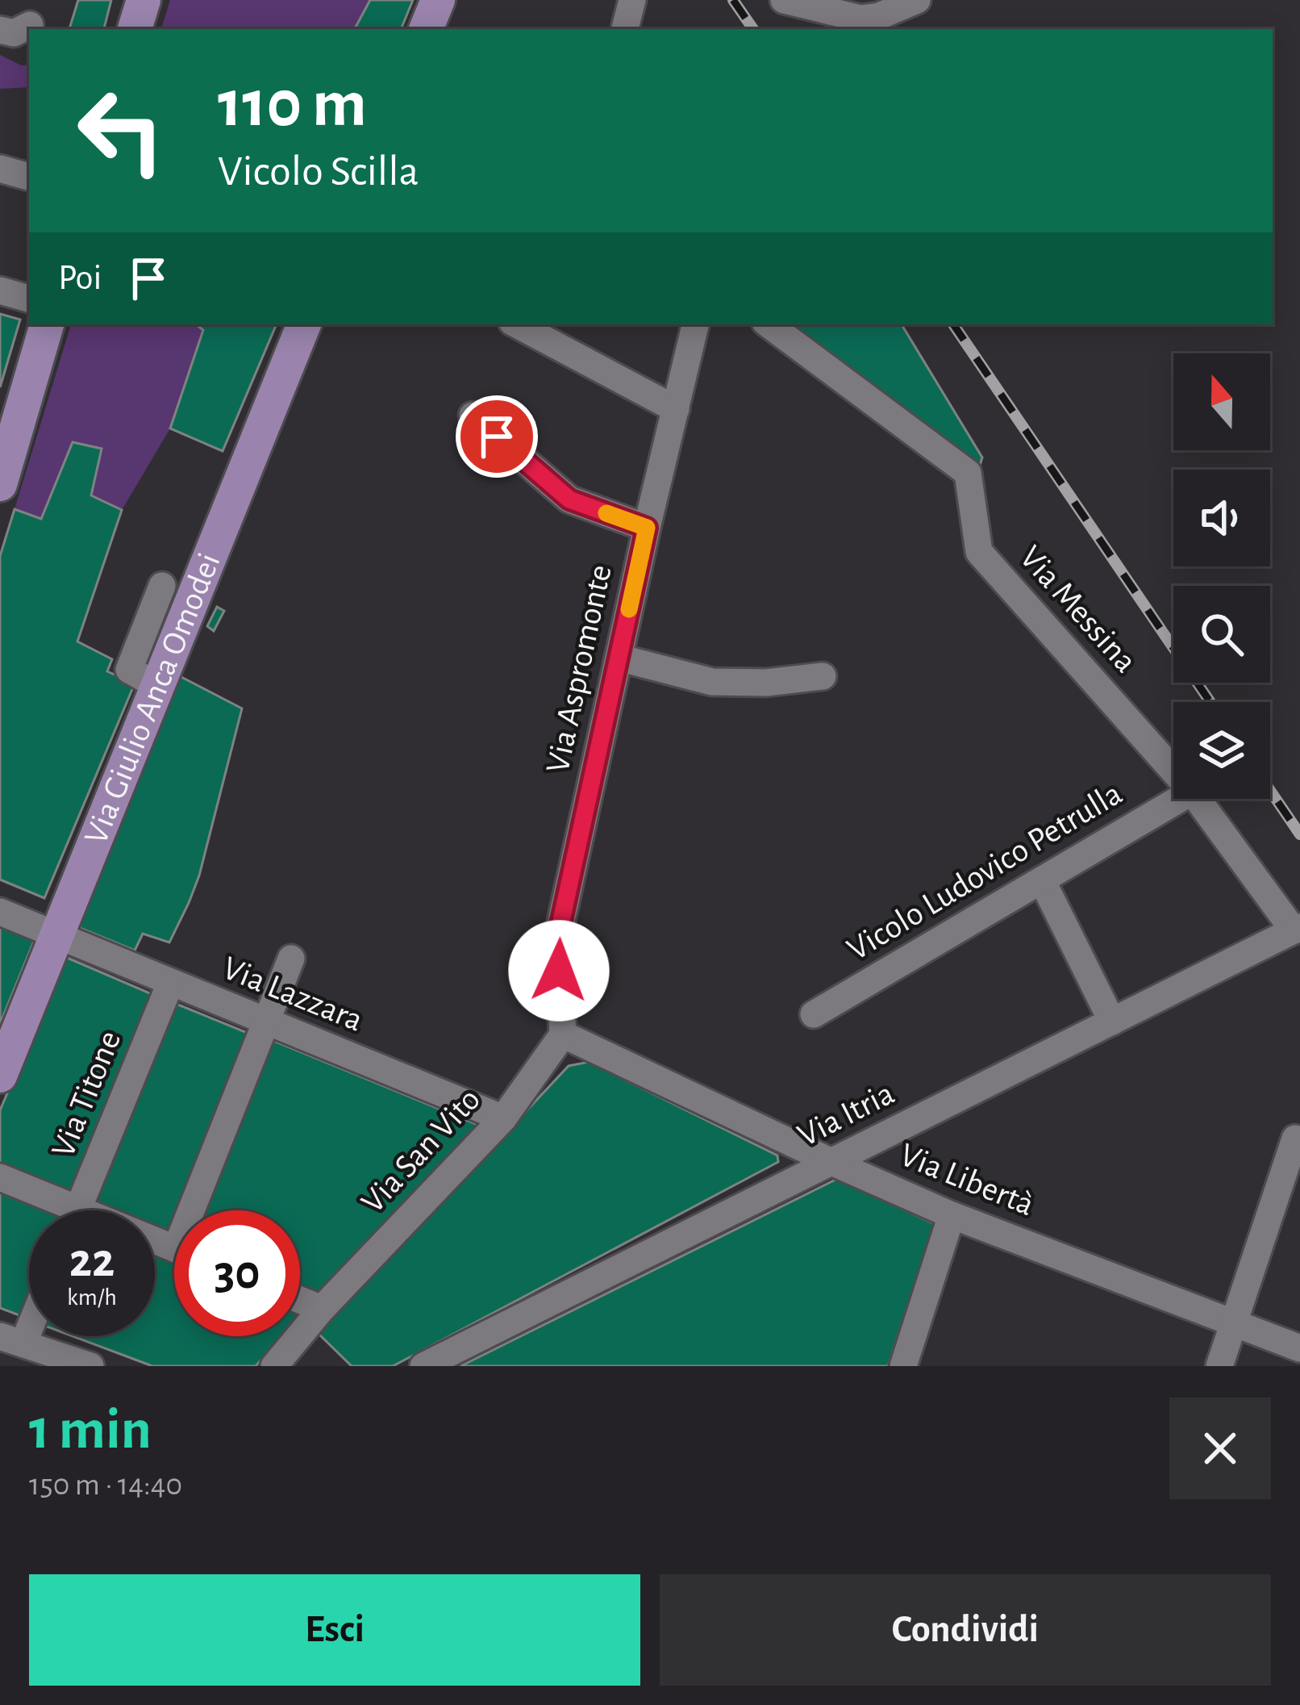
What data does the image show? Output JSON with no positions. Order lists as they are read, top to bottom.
{
  "streets": {
    "main road": ["Via Giulio Anca Omodei"],
    "street": [
      "Via Messina",
      "Via Aspromonte",
      "Vicolo Ludovico Petrulla",
      "Via Lazzara",
      "Via Titone",
      "Via Itria",
      "Via San Vito",
      "Via Libertà"
    ]
  },
  "crossings": [
    ["Via Messina", "Via Itria"],
    ["Via Aspromonte", "Via San Vito"],
    ["Via Aspromonte", "Via Libertà"],
    ["Via Giulio Anca Omodei", "Via Lazzara"],
    ["Via Lazzara", "Via Titone"],
    ["Via Lazzara", "Via San Vito"],
    ["Via Itria", "Via Libertà"],
    ["Via San Vito", "Via Libertà"]
  ],
  "north": "top",
  "page": {
    "turn": ["110 m", "Vicolo Scilla"],
    "then": "Poi",
    "speed": "22 km/h",
    "limit": "30",
    "heading": ["1 min", "150 m · 14:40"],
    "buttons": ["Esci", "Condividi"]
  }
}
